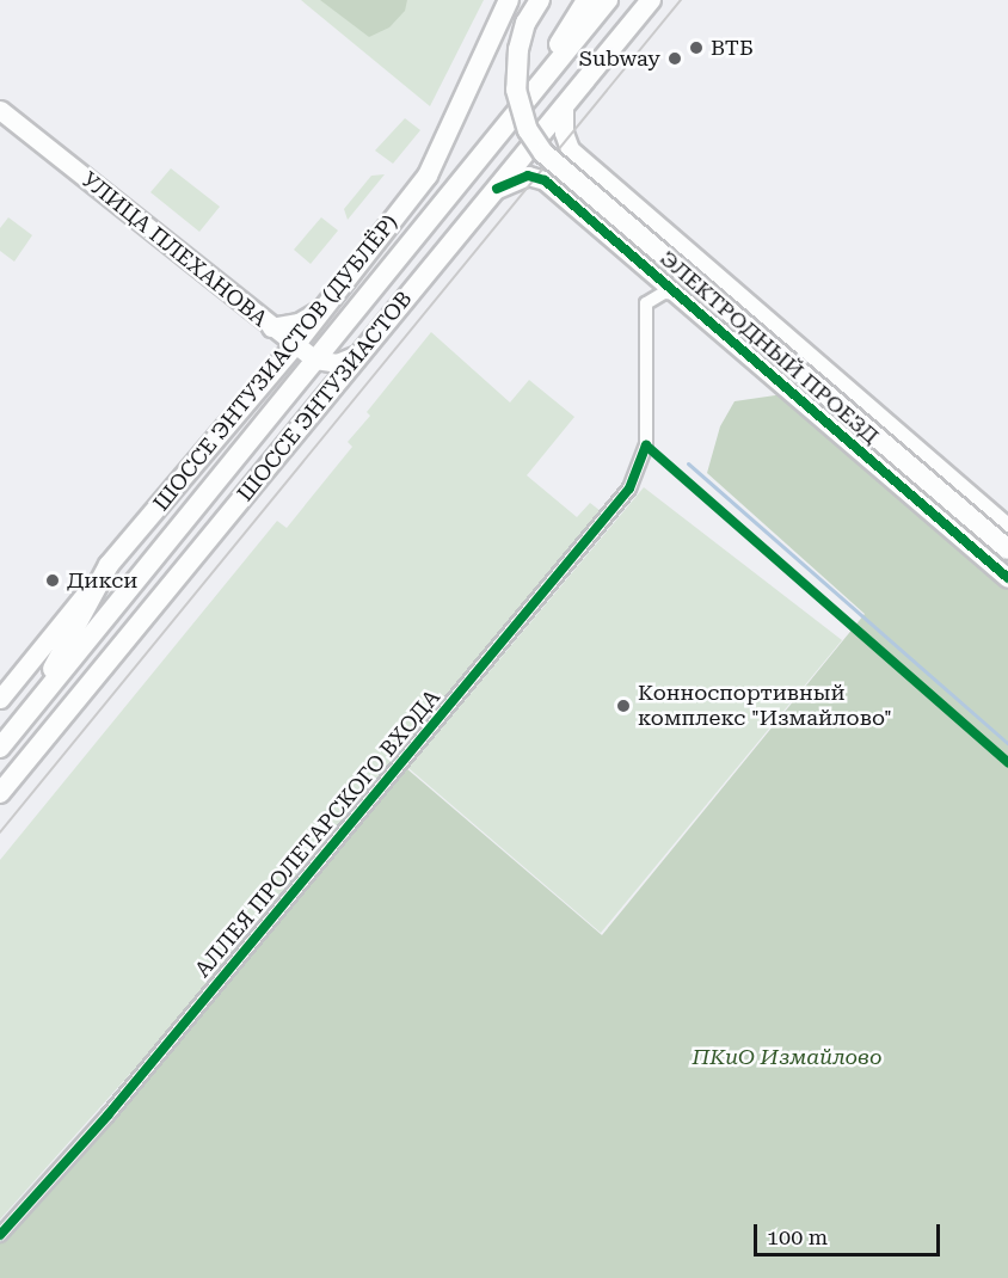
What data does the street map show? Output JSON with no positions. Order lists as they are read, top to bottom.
{
  "streets": {
    "main road": ["ШОССЕ ЭНТУЗИАСТОВ (ДУБЛЁР)", "ШОССЕ ЭНТУЗИАСТОВ"],
    "street": ["УЛИЦА ПЛЕХАНОВА", "ЭЛЕКТРОДНЫЙ ПРОЕЗД", "АЛЛЕЯ ПРОЛЕТАРСКОГО ВХОДА"]
  },
  "crossings": [
    ["УЛИЦА ПЛЕХАНОВА", "ШОССЕ ЭНТУЗИАСТОВ (ДУБЛЁР)"],
    ["УЛИЦА ПЛЕХАНОВА", "ШОССЕ ЭНТУЗИАСТОВ"],
    ["ЭЛЕКТРОДНЫЙ ПРОЕЗД", "ШОССЕ ЭНТУЗИАСТОВ"],
    ["ЭЛЕКТРОДНЫЙ ПРОЕЗД", "АЛЛЕЯ ПРОЛЕТАРСКОГО ВХОДА"]
  ],
  "parks": ["ПКиО Измайлово"],
  "places": [
    "ВТБ",
    "Subway",
    "Дикси",
    "Конноспортивный комплекс \"Измайлово\""
  ],
  "scale_bar": "100 m"
}
